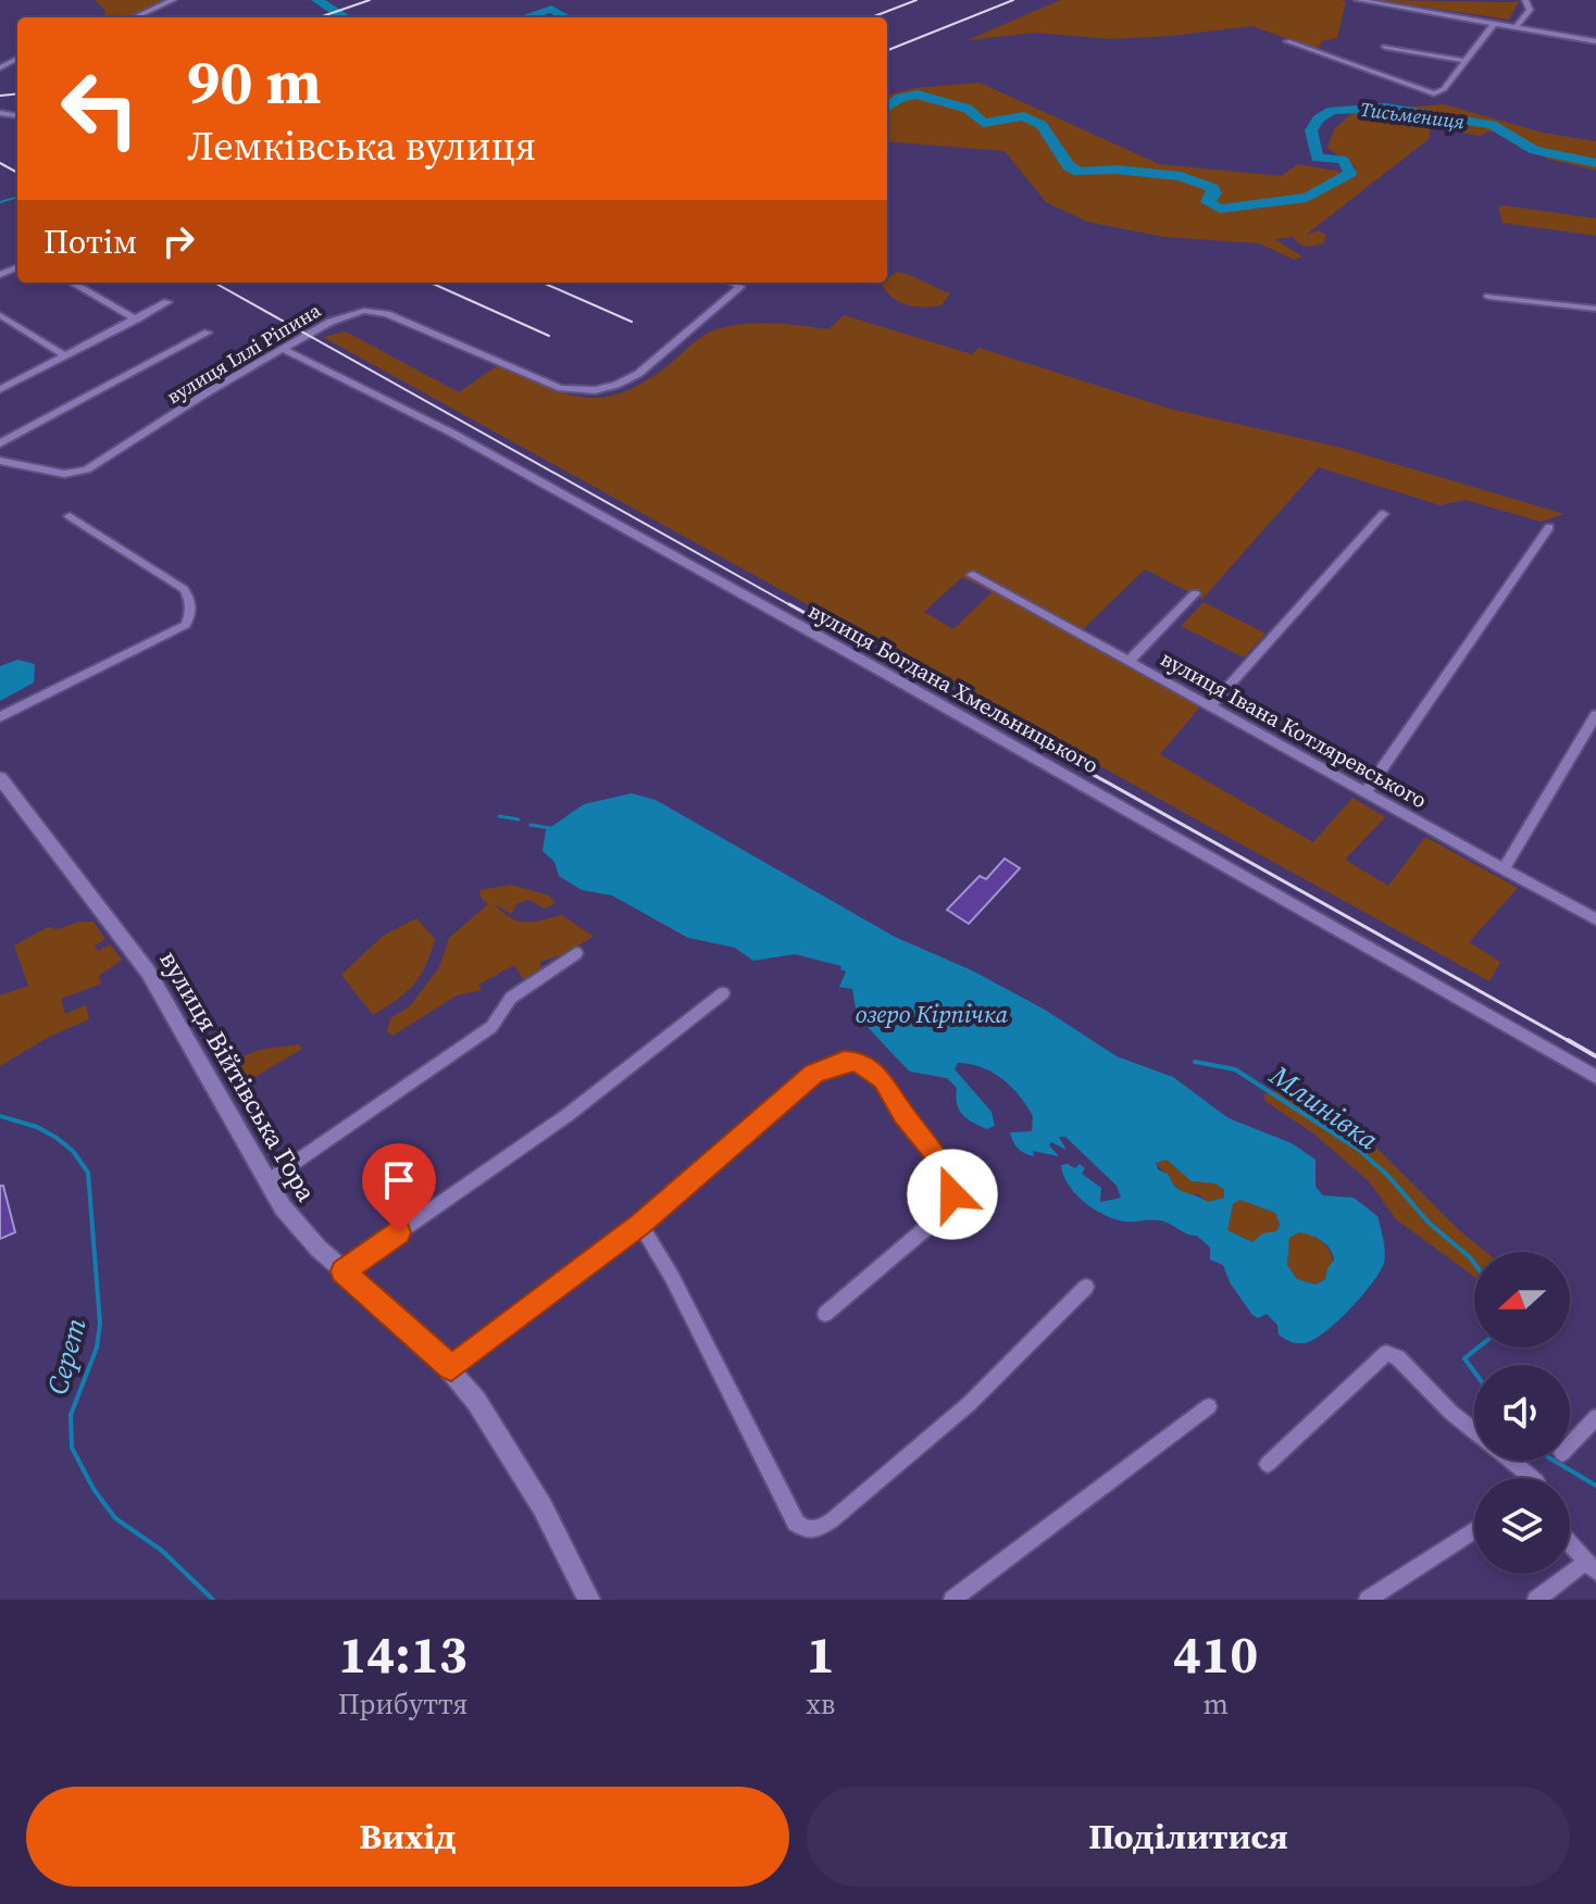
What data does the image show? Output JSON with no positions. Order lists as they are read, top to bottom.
{
  "streets": {
    "street": [
      "вулиця Іллі Ріпина",
      "вулиця Богдана Хмельницького",
      "вулиця Івана Котляревського",
      "вулиця Війтівська Гора"
    ]
  },
  "crossings": [
    ["вулиця Іллі Ріпина", "вулиця Богдана Хмельницького"]
  ],
  "water": [
    "Тисьмениця",
    "озеро Кірпічка",
    "Млинівка",
    "Серет"
  ],
  "north": "left",
  "page": {
    "turn": ["90 m", "Лемківська вулиця"],
    "then": "Потім",
    "eta": [
      "14:13",
      "Прибуття",
      "1",
      "хв",
      "410",
      "m"
    ],
    "buttons": ["Вихід", "Поділитися"]
  }
}
